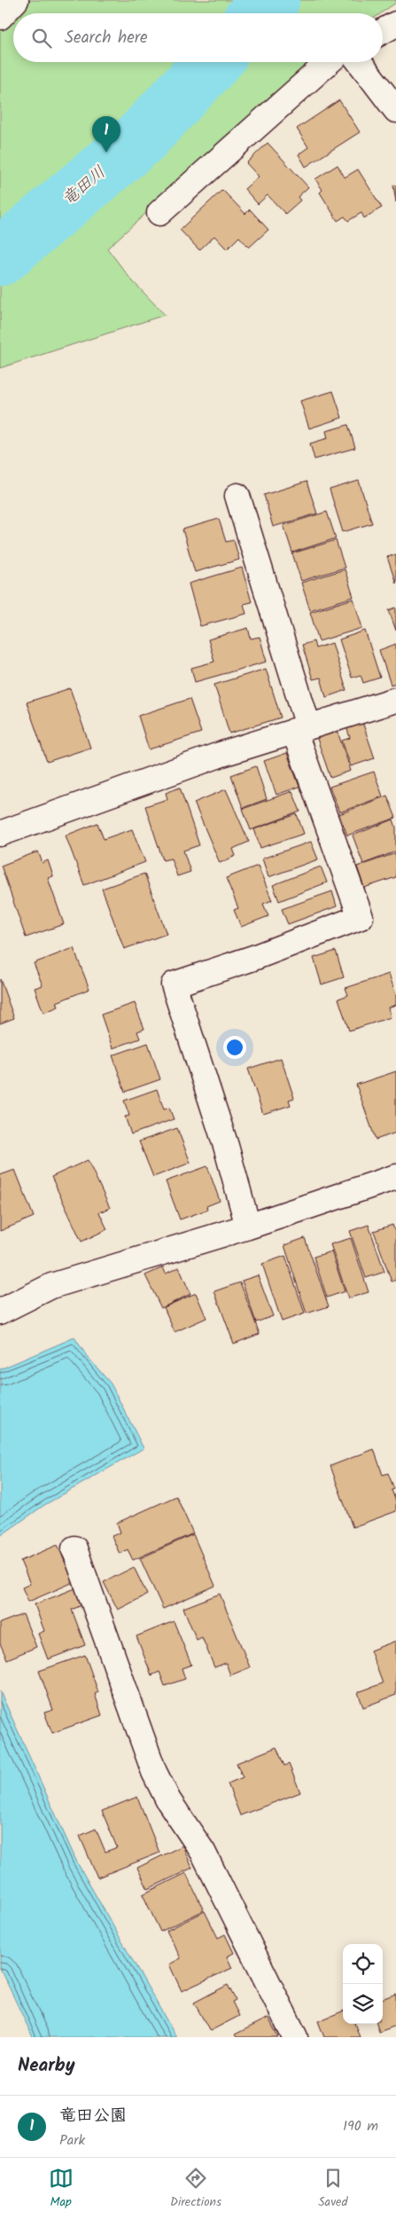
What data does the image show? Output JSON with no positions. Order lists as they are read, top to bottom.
{
  "water": ["竜田川"],
  "page": {
    "search": "Search here",
    "pins": "1",
    "heading": "Nearby",
    "list": [
      {
        "mark": "1",
        "name": "竜田公園",
        "note": "Park",
        "value": "190 m"
      }
    ],
    "nav": ["Map", "Directions", "Saved"]
  }
}
